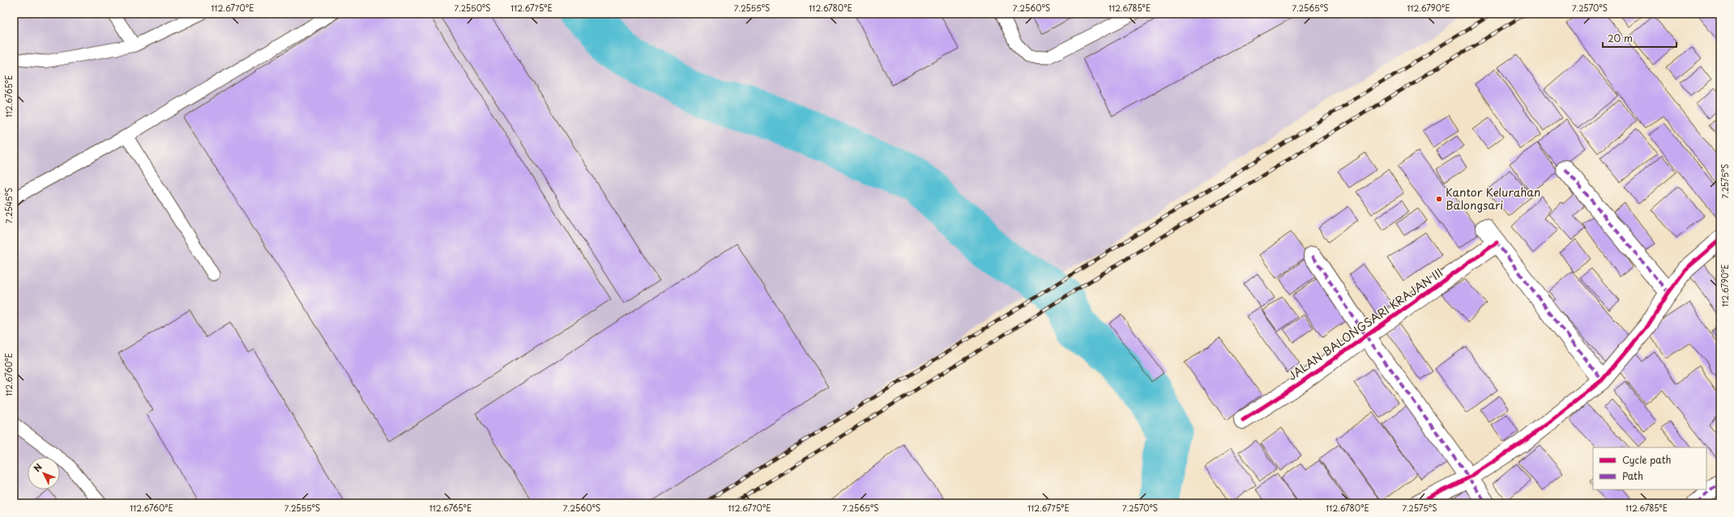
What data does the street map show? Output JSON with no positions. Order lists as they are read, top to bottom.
{
  "streets": {
    "street": ["JALAN BALONGSARI KRAJAN III"]
  },
  "places": ["Kantor Kelurahan Balongsari"],
  "legend": ["Cycle path", "Path"],
  "scale_bar": "20 m",
  "north": "top left",
  "coordinates": [
    "112.6770°E",
    "7.2550°S",
    "112.6775°E",
    "7.2555°S",
    "112.6780°E",
    "7.2560°S",
    "112.6785°E",
    "7.2565°S",
    "112.6790°E",
    "7.2570°S",
    "112.6765°E",
    "7.2575°S",
    "7.2545°S",
    "112.6760°E"
  ]
}
